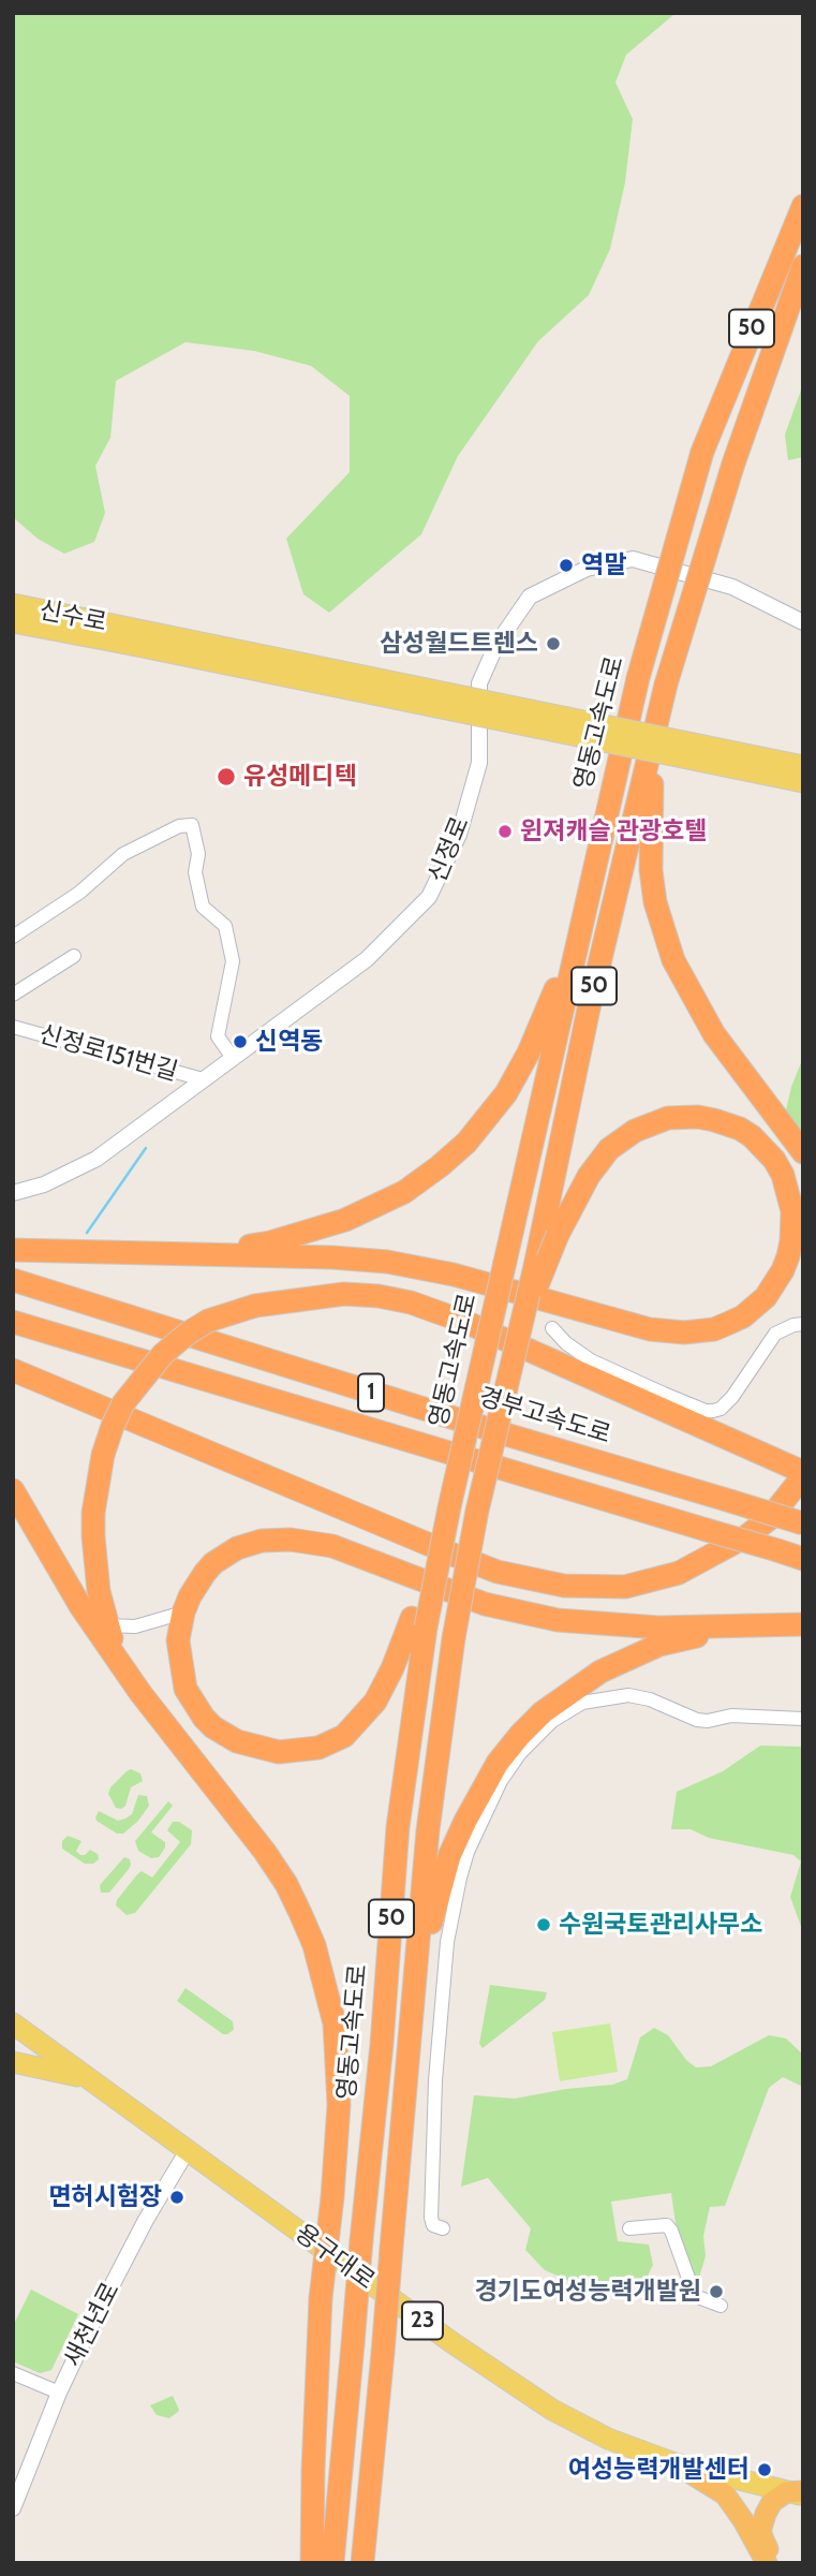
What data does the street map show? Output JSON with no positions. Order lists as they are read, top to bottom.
{
  "streets": {
    "highway": [
      "50",
      "영동고속도로",
      "1",
      "경부고속도로"
    ],
    "main road": ["신수로", "용구대로", "23"],
    "street": ["신정로", "신정로151번길", "새천년로"]
  },
  "crossings": [
    ["신정로", "신정로151번길"],
    ["용구대로", "새천년로"]
  ],
  "places": [
    "역말",
    "삼성월드트렌스",
    "유성메디텍",
    "윈져캐슬 관광호텔",
    "신역동",
    "수원국토관리사무소",
    "면허시험장",
    "경기도여성능력개발원",
    "여성능력개발센터"
  ]
}
